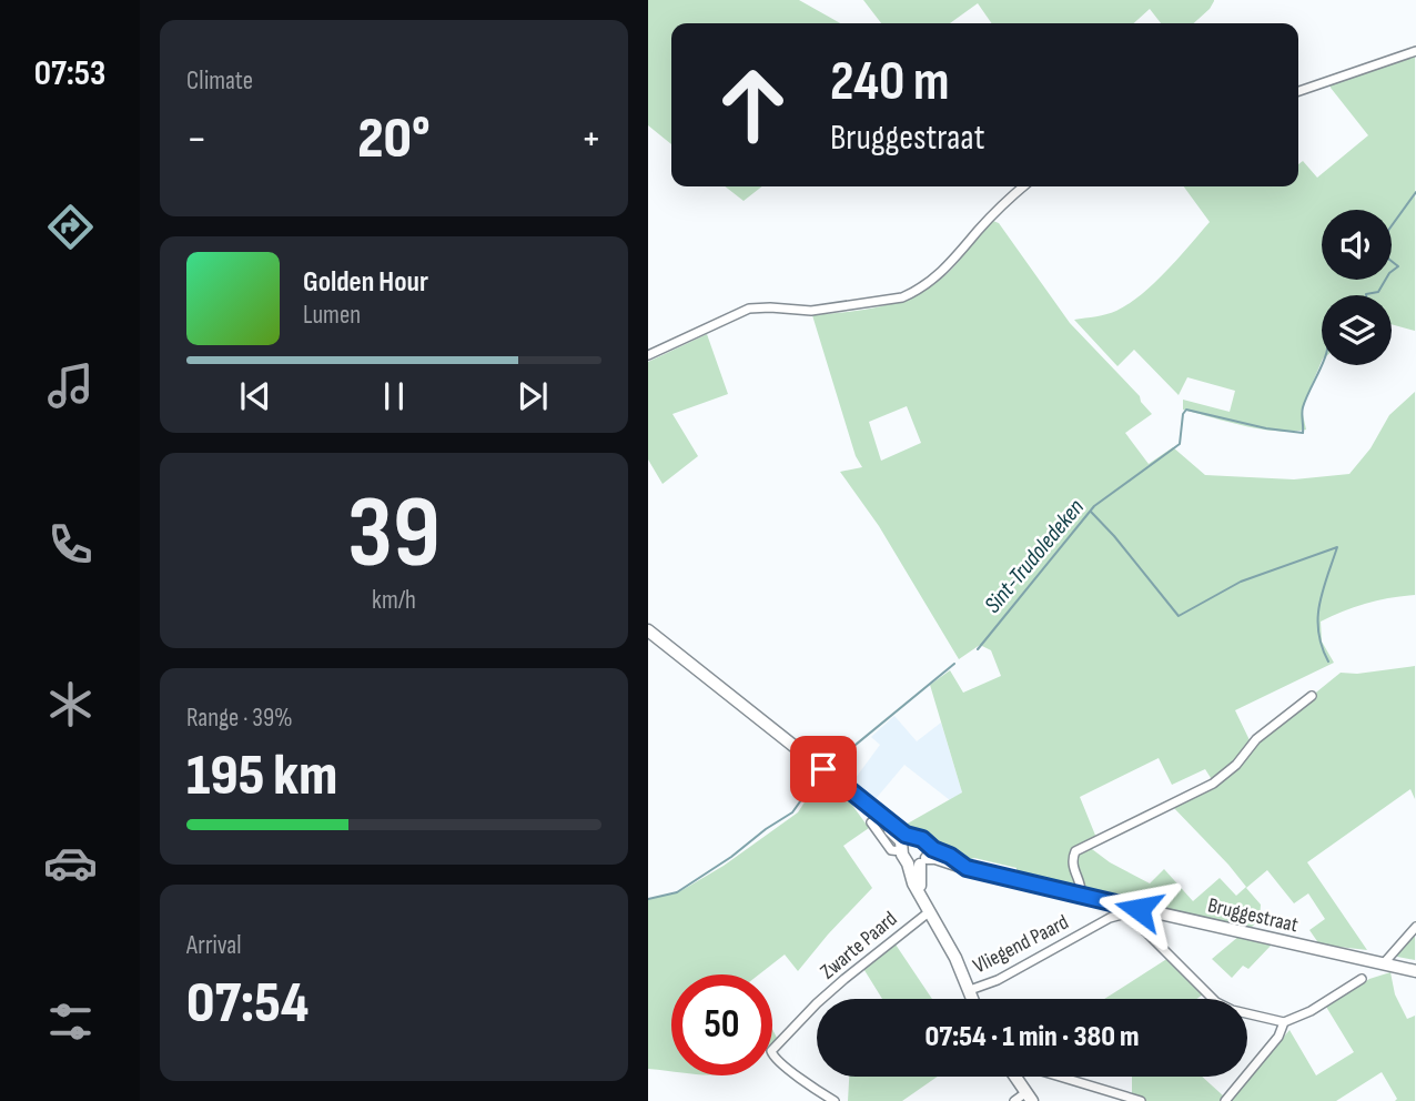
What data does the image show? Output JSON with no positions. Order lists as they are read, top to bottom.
{
  "streets": {
    "main road": ["Bruggestraat"],
    "street": ["Vliegend Paard", "Zwarte Paard"]
  },
  "water": ["Sint-Trudoledeken"],
  "page": {
    "tabs": "07:53",
    "tile": [
      "Climate",
      ["39", "km/h"],
      ["Range · 39%", "195 km"],
      ["Arrival", "07:54"]
    ],
    "turn": ["240 m", "Bruggestraat"],
    "heat": ["−", "20°", "+"],
    "song": ["Golden Hour", "Lumen"],
    "limit": "50",
    "trip": "07:54 · 1 min · 380 m"
  }
}
